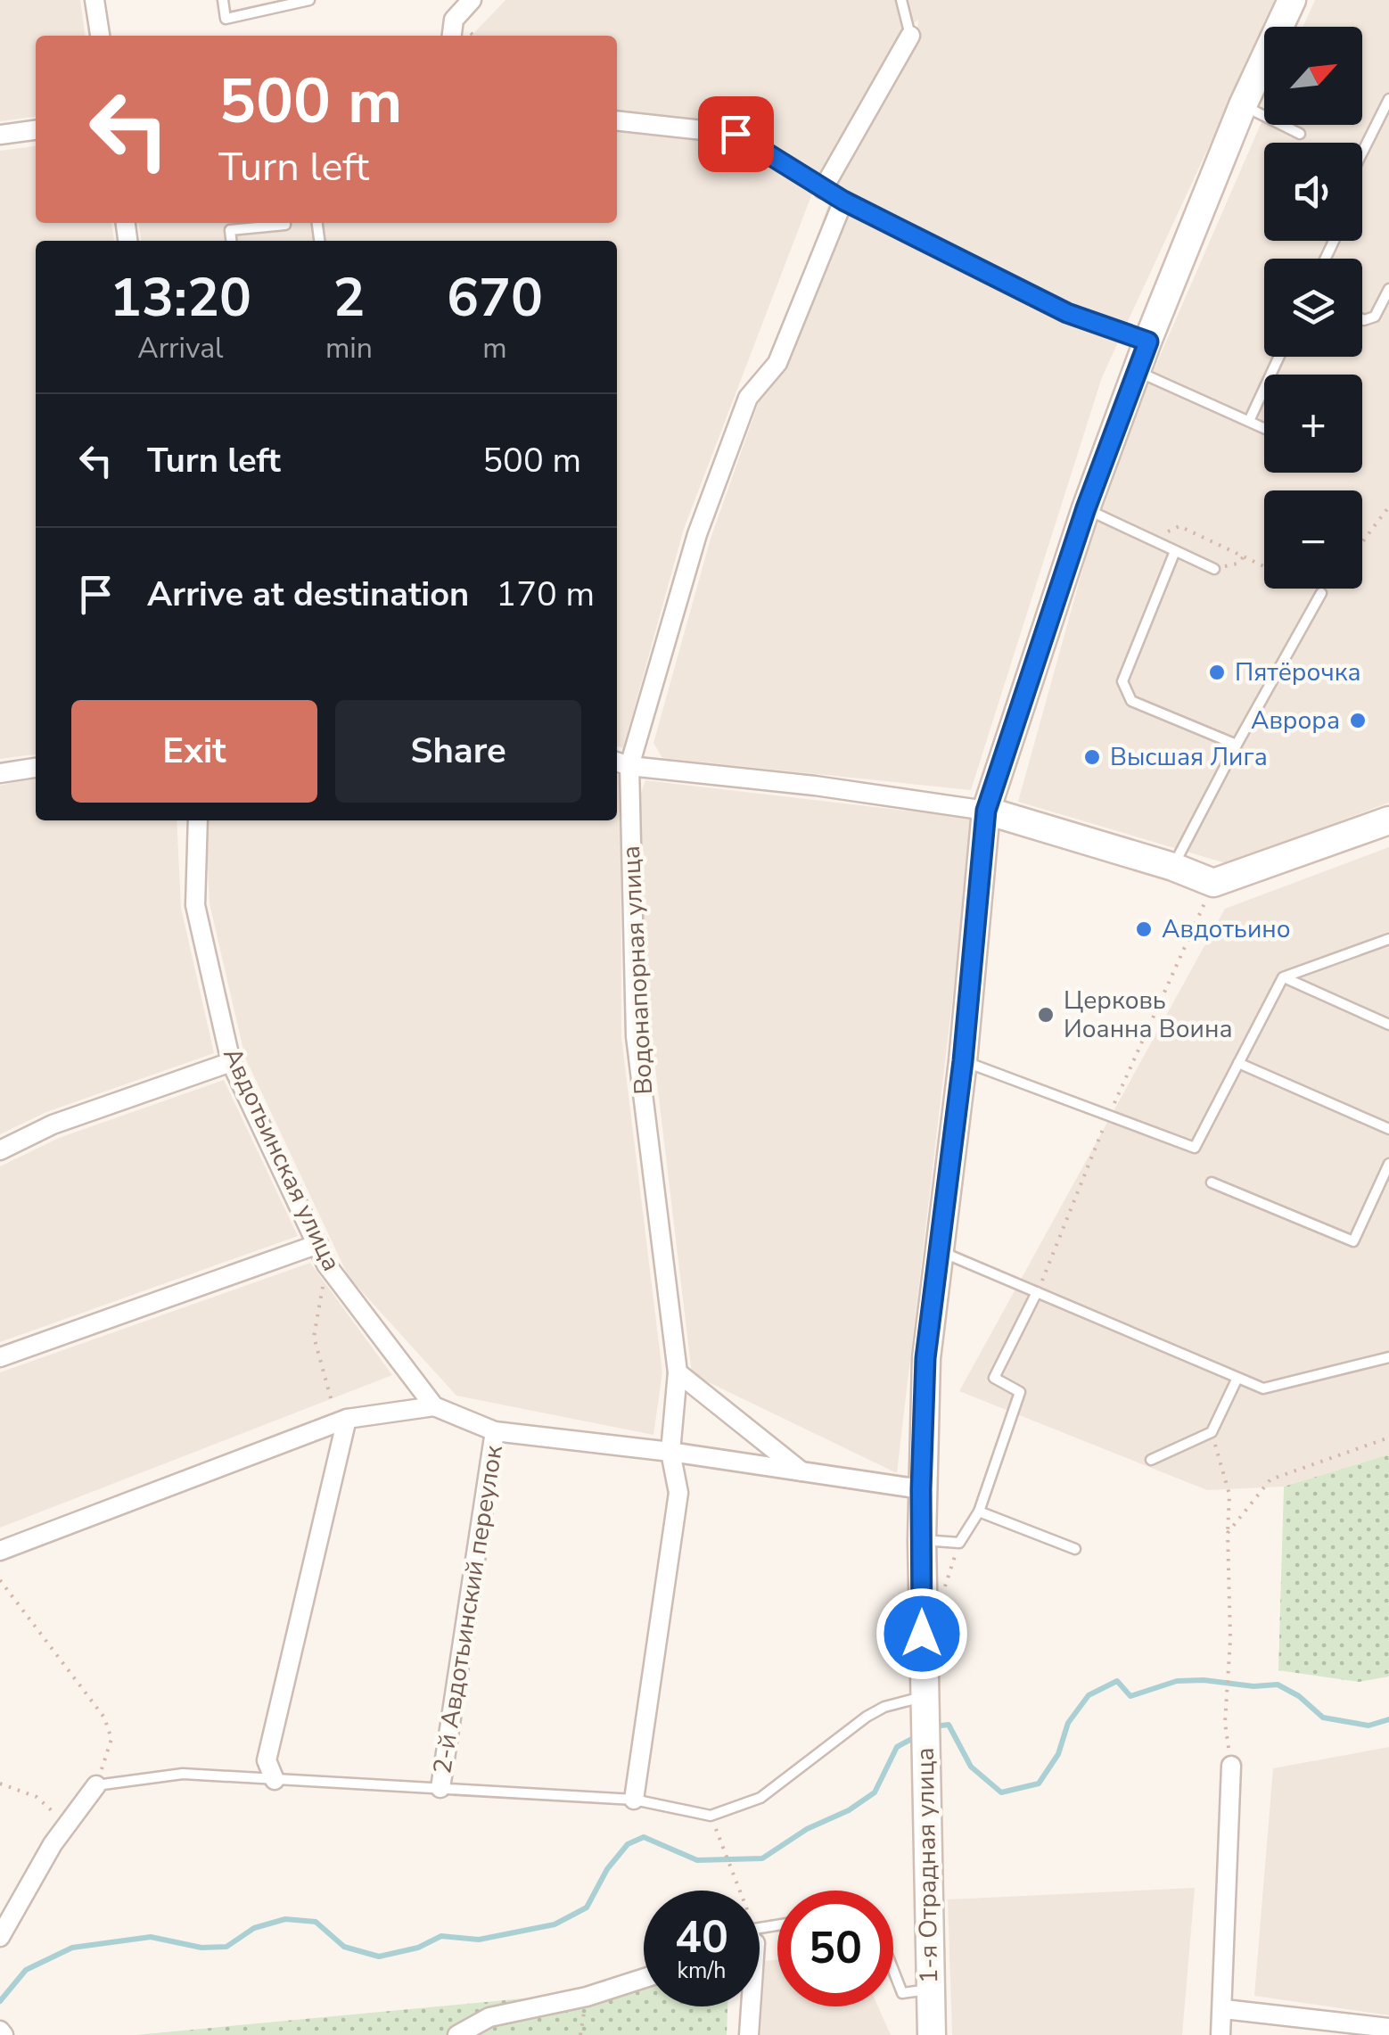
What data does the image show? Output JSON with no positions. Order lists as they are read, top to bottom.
{
  "streets": {
    "main road": ["1-я Отрадная улица"],
    "street": ["Водонапорная улица", "Авдотьинская улица", "2-й Авдотьинский переулок"]
  },
  "places": [
    "Пятёрочка",
    "Аврора",
    "Высшая Лига",
    "Авдотьино",
    "Церковь Иоанна Воина"
  ],
  "north": "top right",
  "page": {
    "map_buttons": ["+", "−"],
    "turn": ["500 m", "Turn left"],
    "eta": [
      "13:20",
      "Arrival",
      "2",
      "min",
      "670",
      "m"
    ],
    "list": [
      {
        "name": "Turn left",
        "value": "500 m"
      },
      {
        "name": "Arrive at destination",
        "value": "170 m"
      }
    ],
    "buttons": ["Exit", "Share"],
    "speed": "40 km/h",
    "limit": "50"
  }
}
